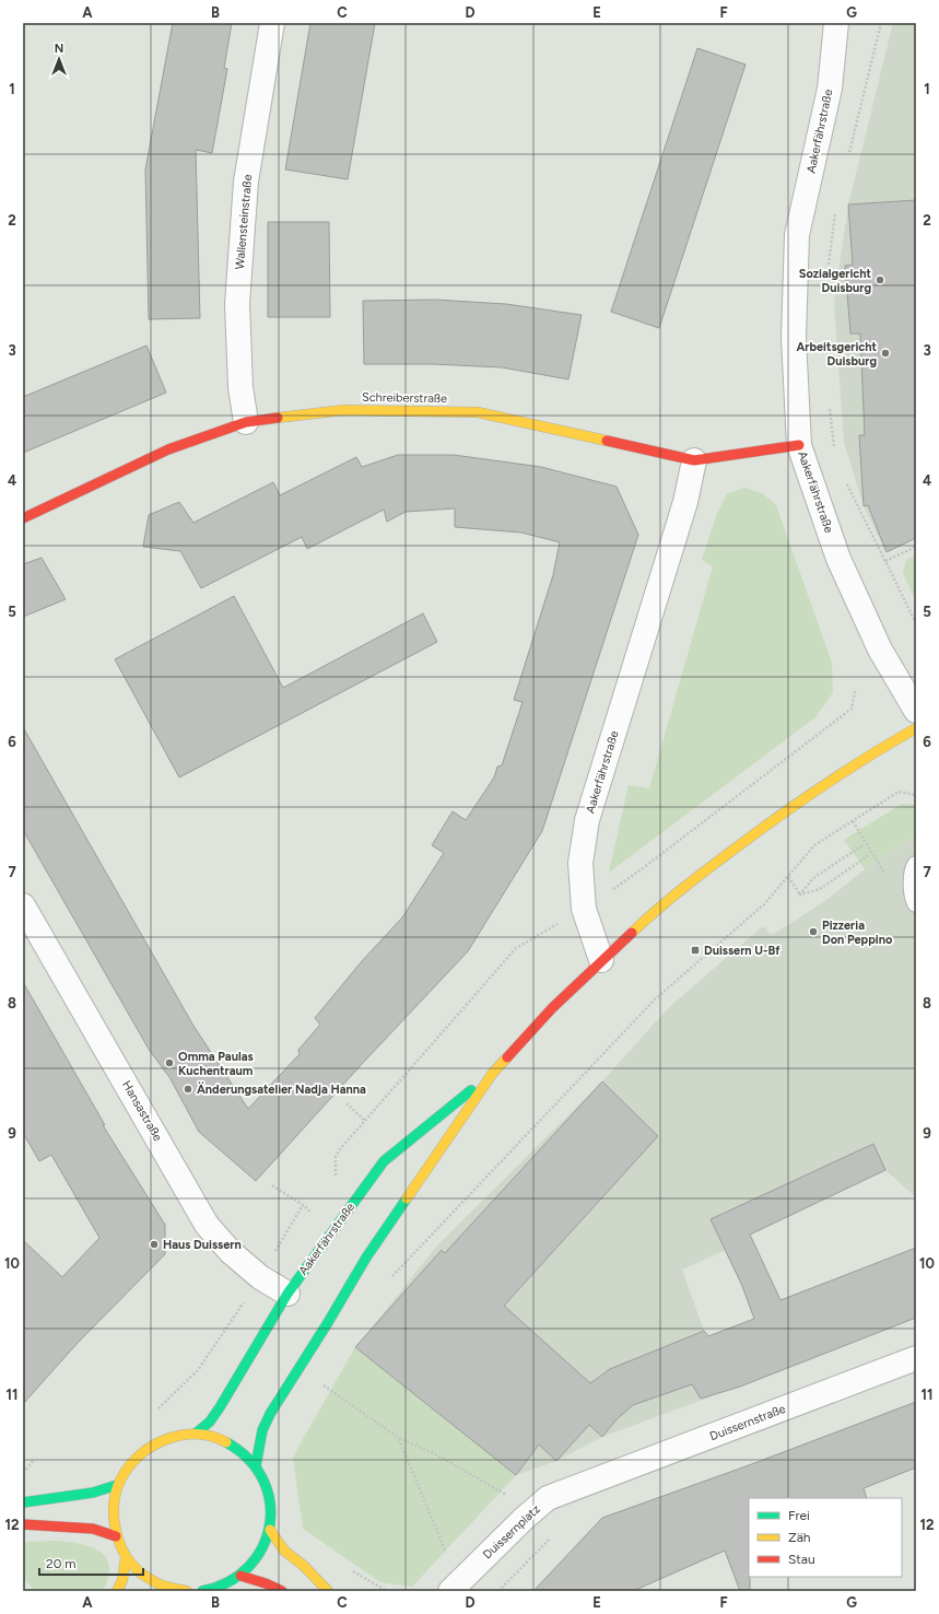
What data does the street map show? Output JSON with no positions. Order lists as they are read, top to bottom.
{
  "streets": {
    "main road": ["Aakerfährstraße", "Schreiberstraße"],
    "street": [
      "Wallensteinstraße",
      "Hansastraße",
      "Duissernstraße",
      "Duissernplatz"
    ]
  },
  "crossings": [
    ["Aakerfährstraße", "Schreiberstraße"],
    ["Aakerfährstraße", "Hansastraße"],
    ["Wallensteinstraße", "Schreiberstraße"],
    ["Duissernstraße", "Duissernplatz"]
  ],
  "places": {
    "other": [
      "Sozialgericht Duisburg",
      "Arbeitsgericht Duisburg",
      "Pizzeria Don Peppino",
      "Omma Paulas Kuchentraum",
      "Änderungsatelier Nadja Hanna",
      "Haus Duissern"
    ],
    "transit": ["Duissern U-Bf"]
  },
  "legend": ["Frei", "Zäh", "Stau"],
  "scale_bar": "20 m",
  "north": "top",
  "grid": {
    "columns": [
      "A",
      "B",
      "C",
      "D",
      "E",
      "F",
      "G"
    ],
    "rows": [
      "1",
      "2",
      "3",
      "4",
      "5",
      "6",
      "7",
      "8",
      "9",
      "10",
      "11",
      "12"
    ]
  }
}
